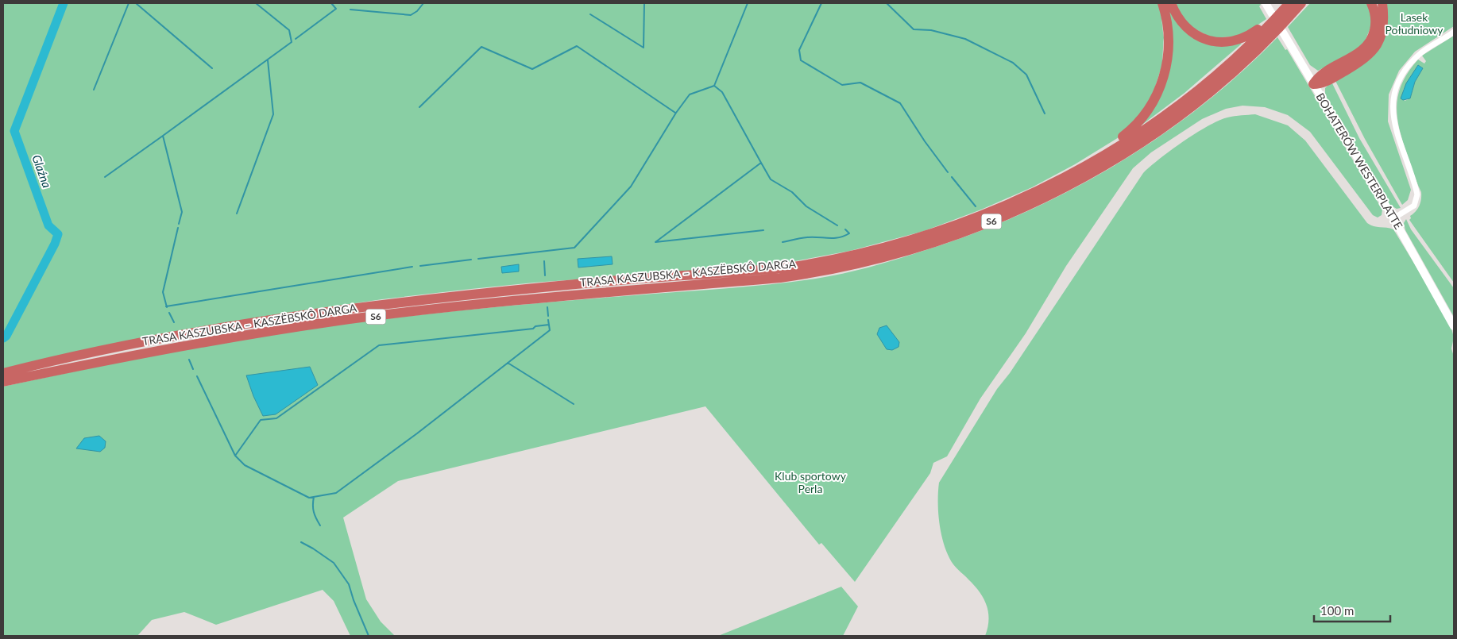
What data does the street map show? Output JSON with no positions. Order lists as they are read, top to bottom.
{
  "streets": {
    "highway": ["S6", "TRASA KASZUBSKA – KASZËBSKÔ DARGA"],
    "main road": ["BOHATERÓW WESTERPLATTE"]
  },
  "water": ["Glaźna"],
  "parks": ["Lasek Południowy", "Klub sportowy Perla"],
  "scale_bar": "100 m"
}
